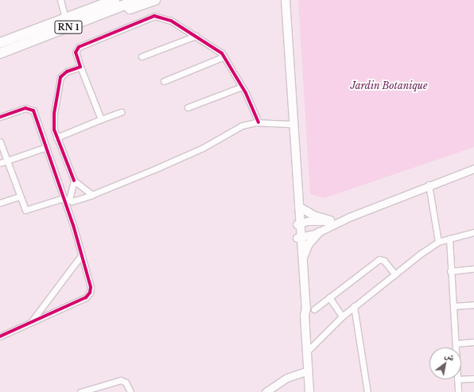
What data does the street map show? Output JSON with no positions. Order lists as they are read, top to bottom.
{
  "streets": {
    "highway": ["RN 1"]
  },
  "parks": ["Jardin Botanique"],
  "north": "top right"
}
